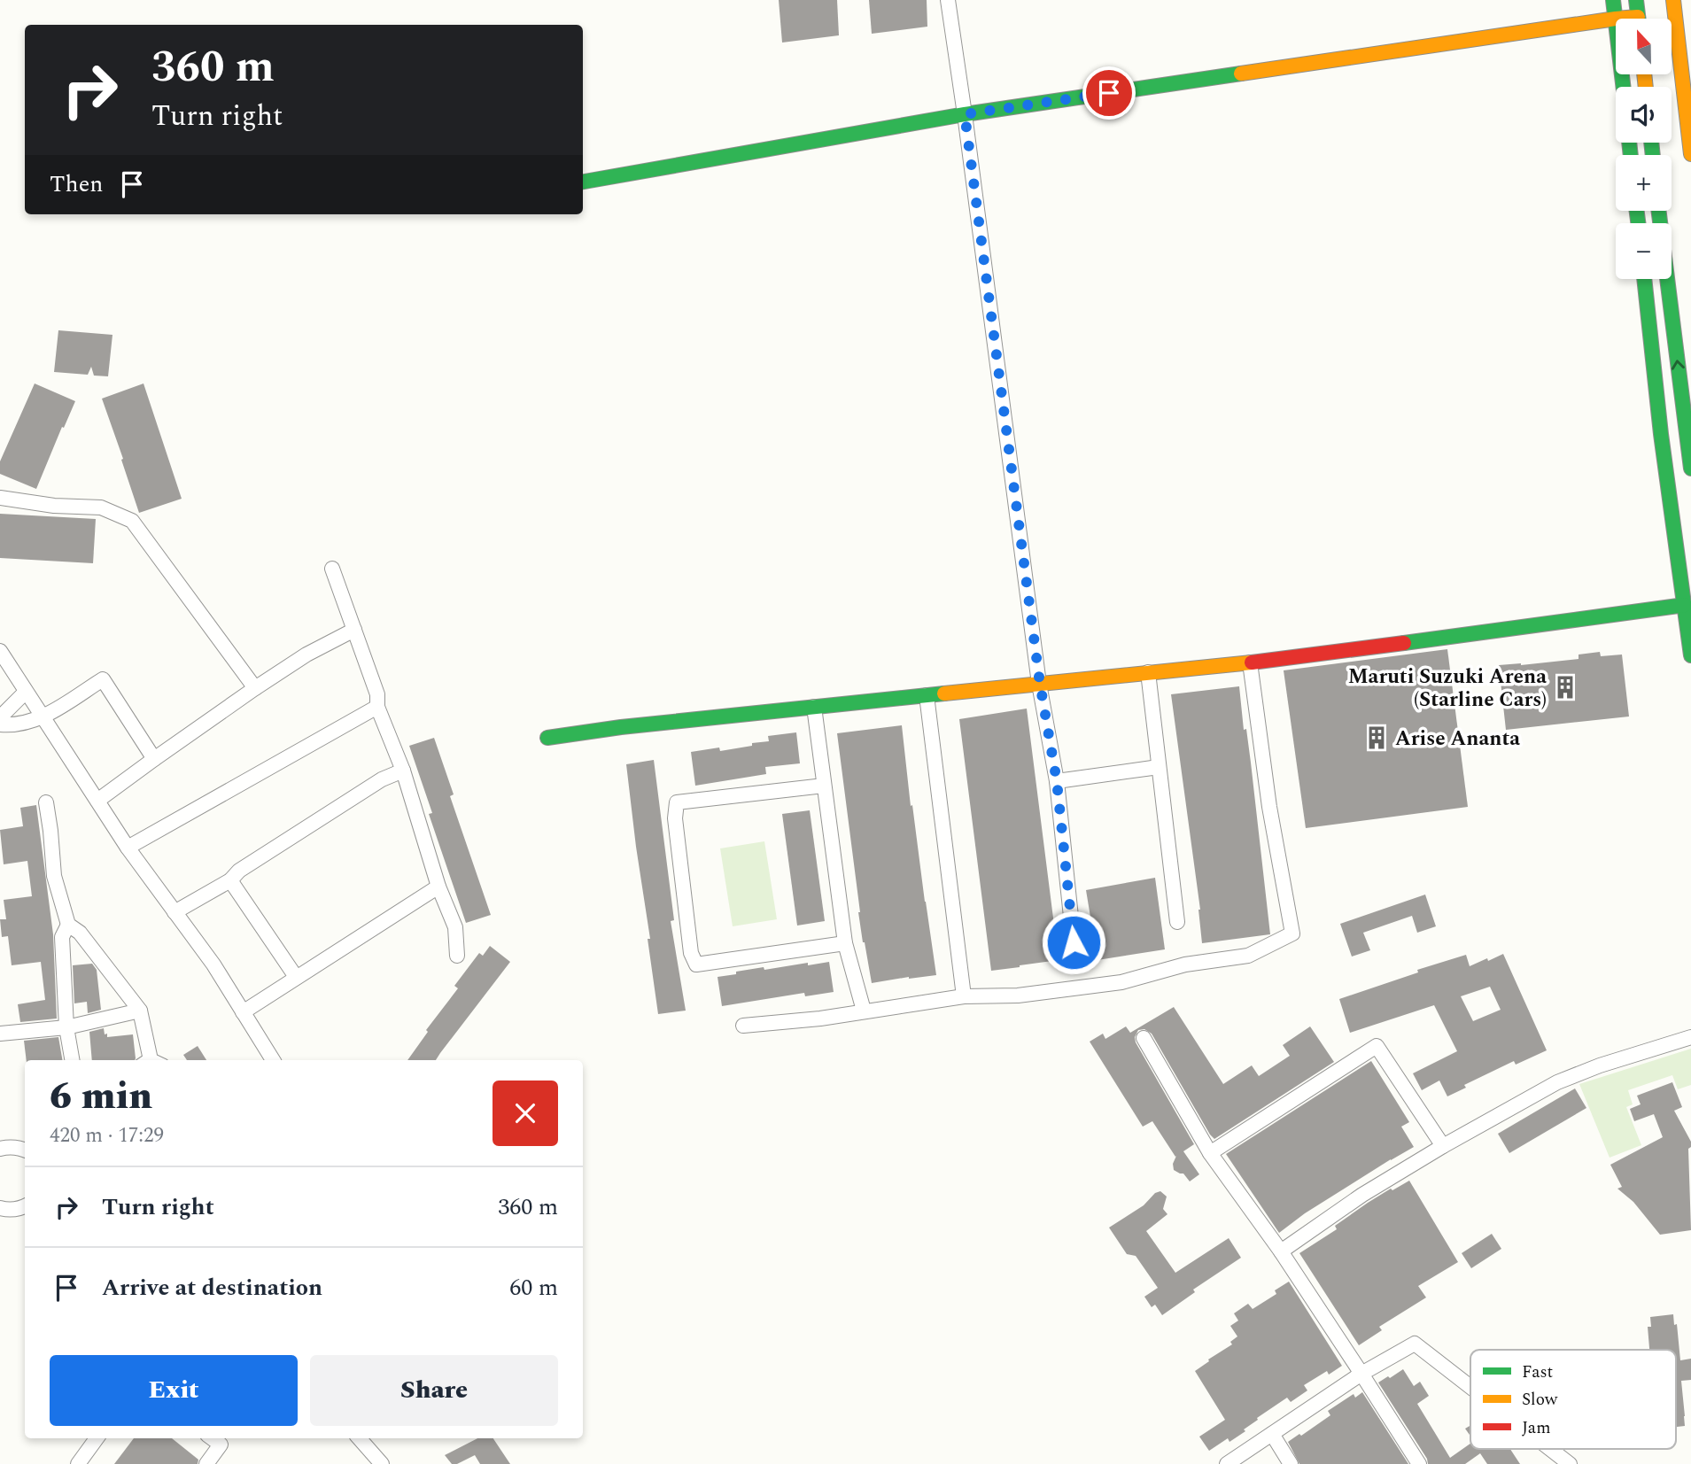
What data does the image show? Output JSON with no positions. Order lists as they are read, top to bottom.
{
  "places": {
    "building": ["Maruti Suzuki Arena (Starline Cars)", "Arise Ananta"]
  },
  "legend": ["Fast", "Slow", "Jam"],
  "north": "top",
  "page": {
    "map_buttons": ["+", "−"],
    "turn": ["360 m", "Turn right"],
    "then": "Then",
    "heading": ["6 min", "420 m · 17:29"],
    "list": [
      {
        "name": "Turn right",
        "value": "360 m"
      },
      {
        "name": "Arrive at destination",
        "value": "60 m"
      }
    ],
    "buttons": ["Exit", "Share"]
  }
}
